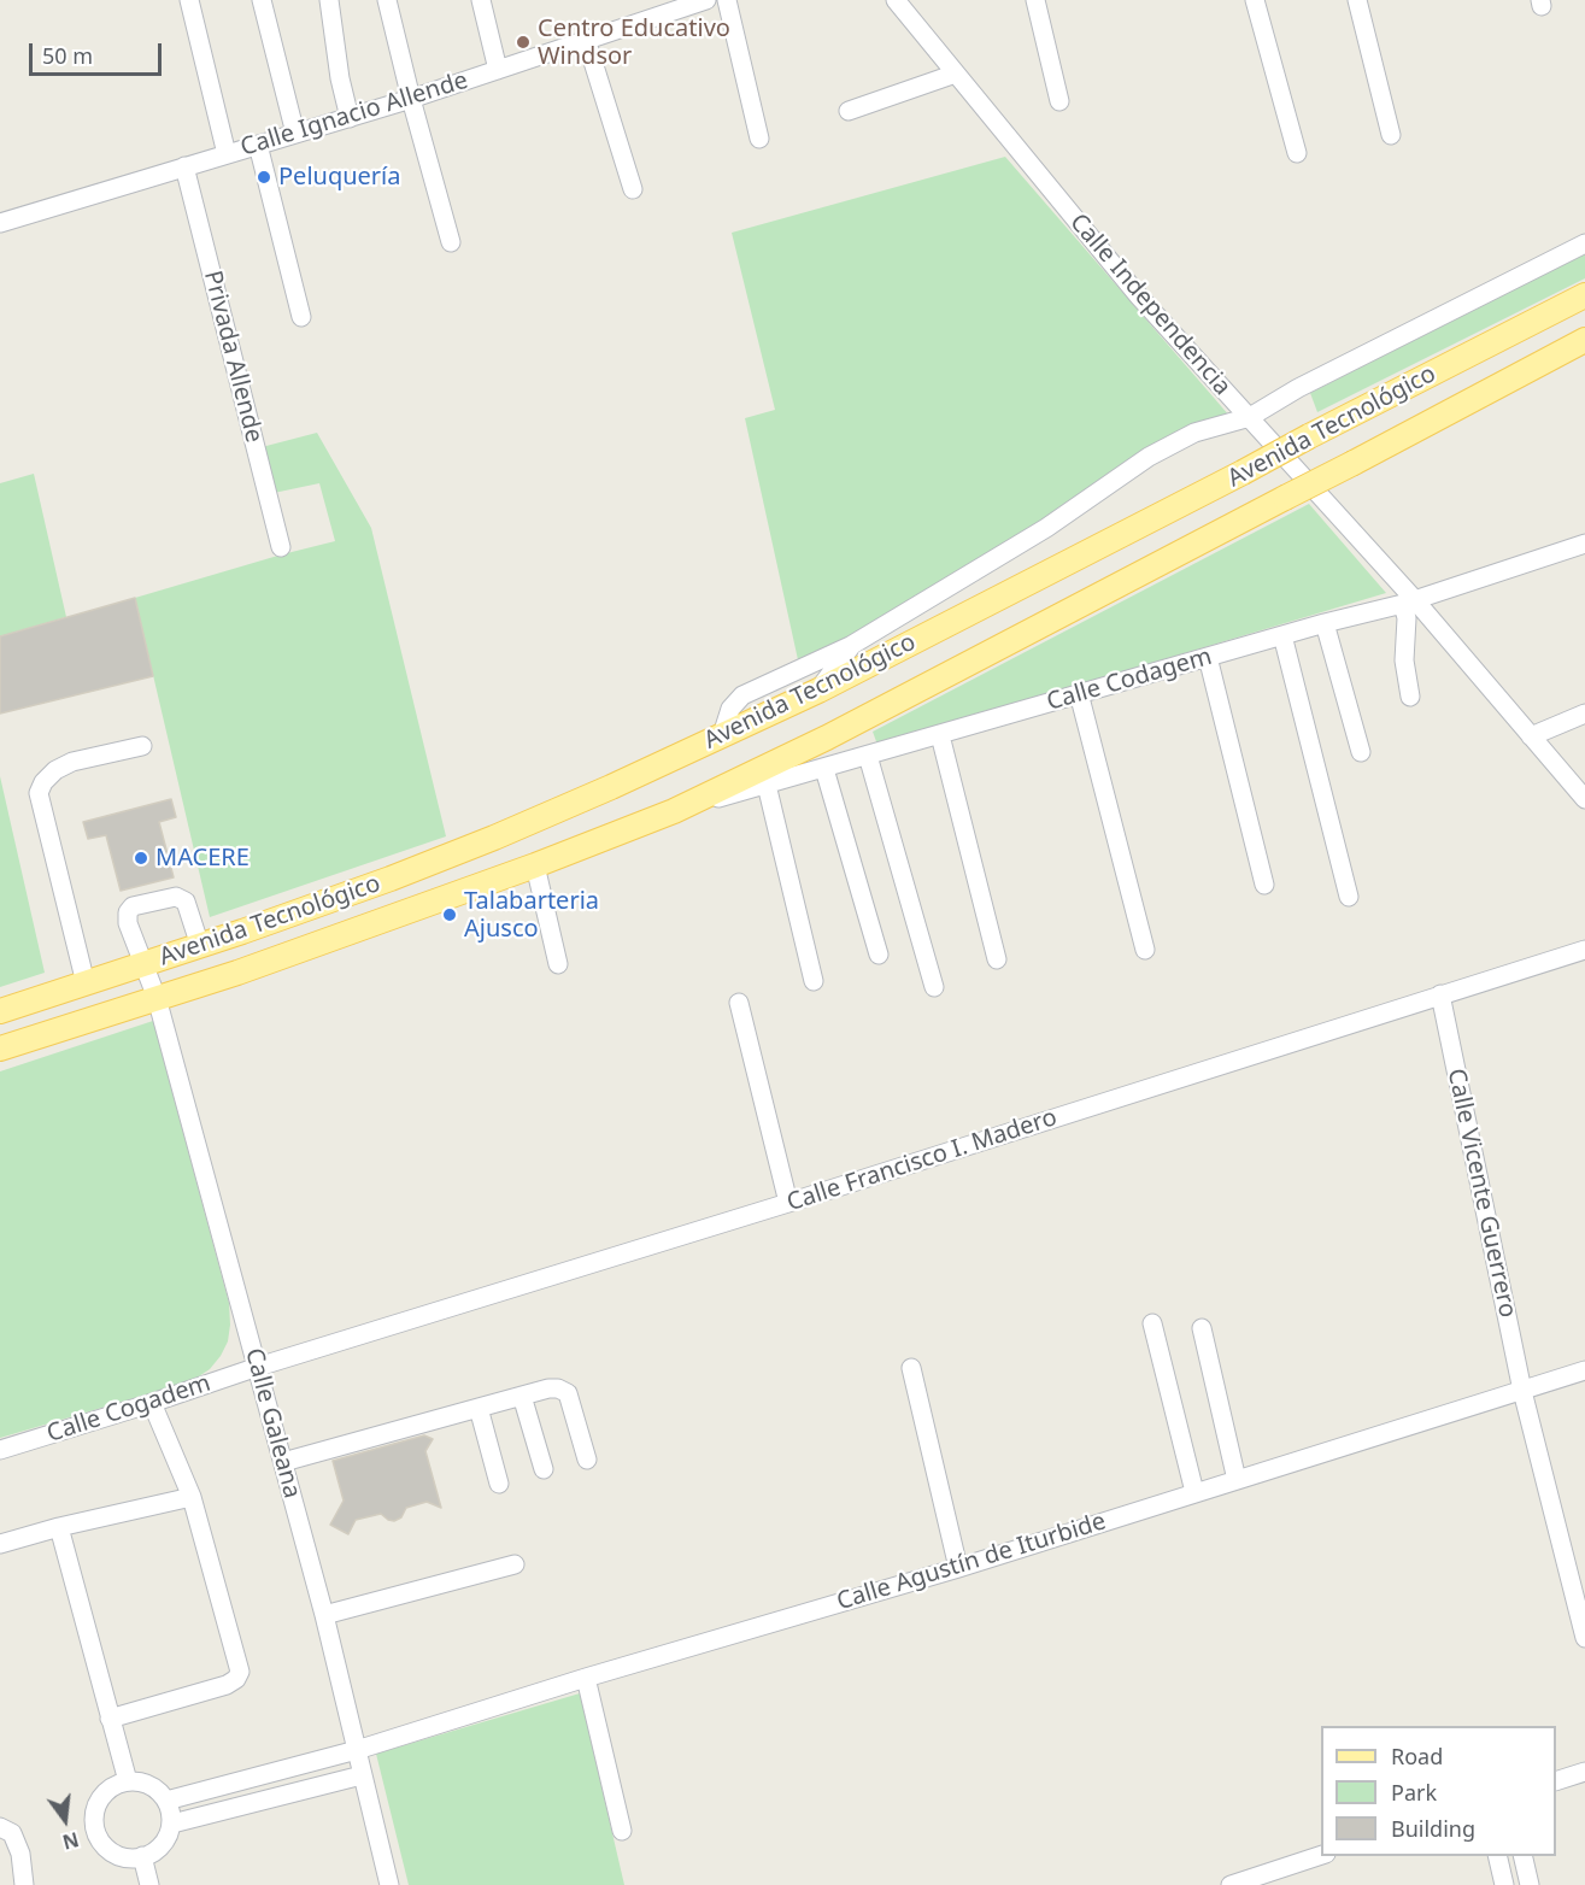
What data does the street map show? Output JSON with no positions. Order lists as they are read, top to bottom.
{
  "streets": {
    "main road": ["Avenida Tecnológico"],
    "street": [
      "Calle Ignacio Allende",
      "Calle Independencia",
      "Privada Allende",
      "Calle Codagem",
      "Calle Francisco I. Madero",
      "Calle Vicente Guerrero",
      "Calle Cogadem",
      "Calle Galeana",
      "Calle Agustín de Iturbide"
    ]
  },
  "crossings": [
    ["Calle Ignacio Allende", "Privada Allende"],
    ["Calle Independencia", "Calle Codagem"],
    ["Avenida Tecnológico", "Calle Codagem"],
    ["Avenida Tecnológico", "Calle Galeana"],
    ["Calle Francisco I. Madero", "Calle Vicente Guerrero"],
    ["Calle Francisco I. Madero", "Calle Cogadem"],
    ["Calle Francisco I. Madero", "Calle Galeana"],
    ["Calle Vicente Guerrero", "Calle Agustín de Iturbide"],
    ["Calle Cogadem", "Calle Galeana"],
    ["Calle Galeana", "Calle Agustín de Iturbide"]
  ],
  "places": [
    "Centro Educativo Windsor",
    "Peluquería",
    "MACERE",
    "Talabarteria Ajusco"
  ],
  "legend": ["Road", "Park", "Building"],
  "scale_bar": "50 m",
  "north": "bottom"
}
